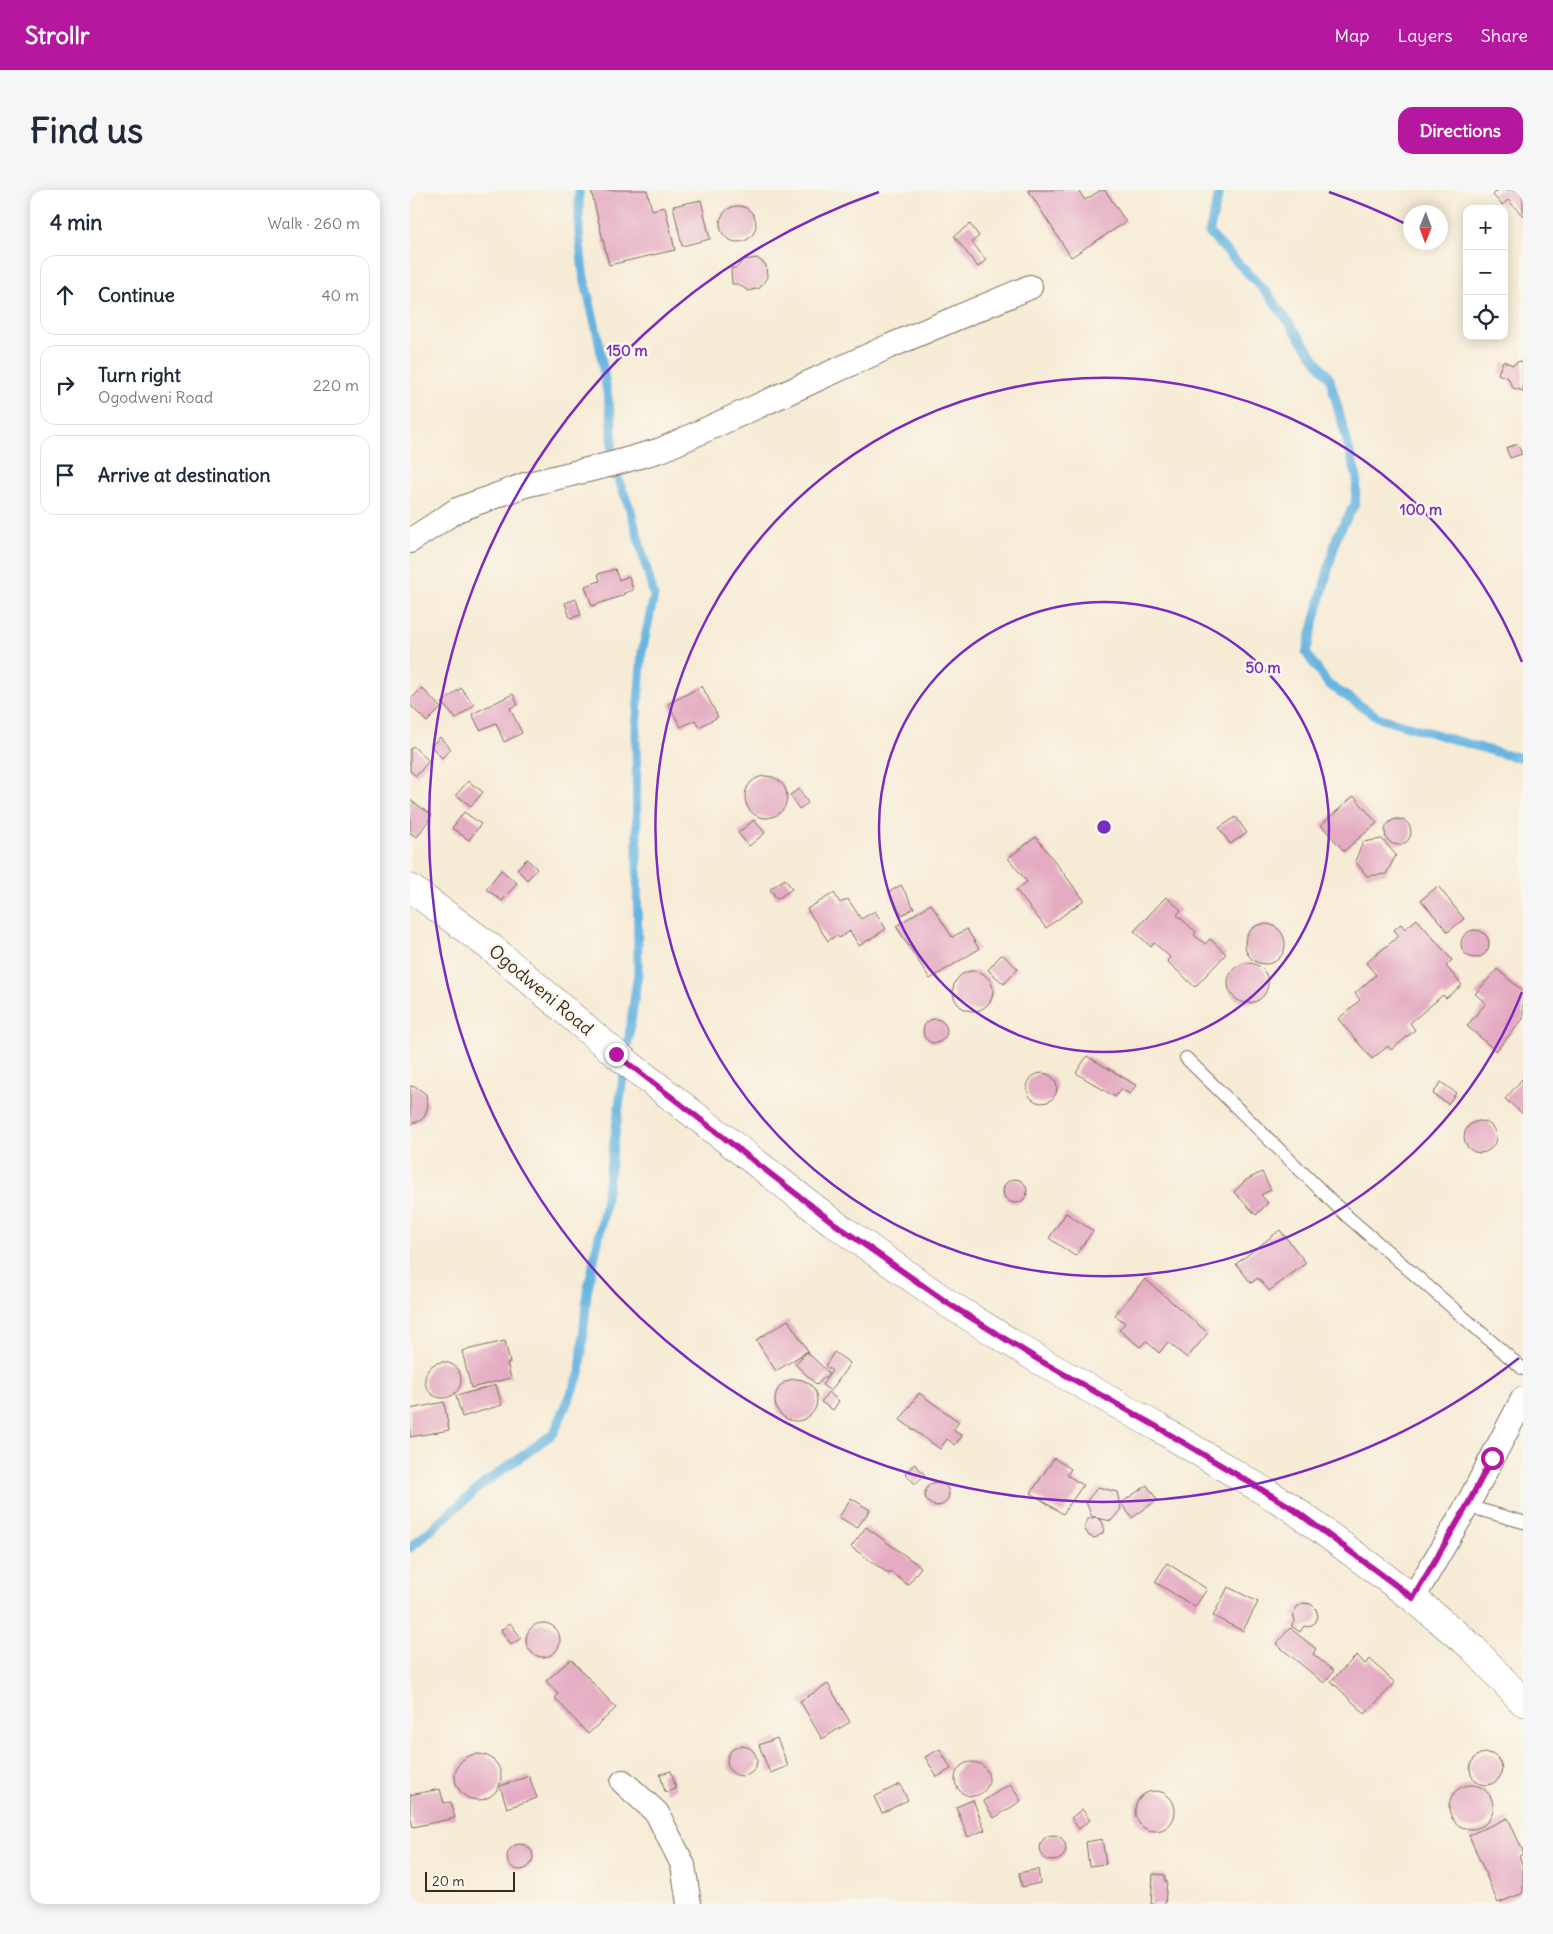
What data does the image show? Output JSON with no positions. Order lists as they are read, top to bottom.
{
  "streets": {
    "street": ["Ogodweni Road"]
  },
  "scale_bar": "20 m",
  "north": "bottom",
  "page": {
    "header": "Strollr",
    "nav": ["Map", "Layers", "Share"],
    "buttons": "Directions",
    "title": "Find us",
    "heading": ["4 min", "Walk · 260 m"],
    "map_buttons": ["+", "−"],
    "list": [
      ["Continue", "40 m"],
      ["Turn right", "Ogodweni Road", "220 m"],
      "Arrive at destination"
    ],
    "scale": "20 m"
  },
  "rings": ["150 m", "100 m", "50 m"]
}
